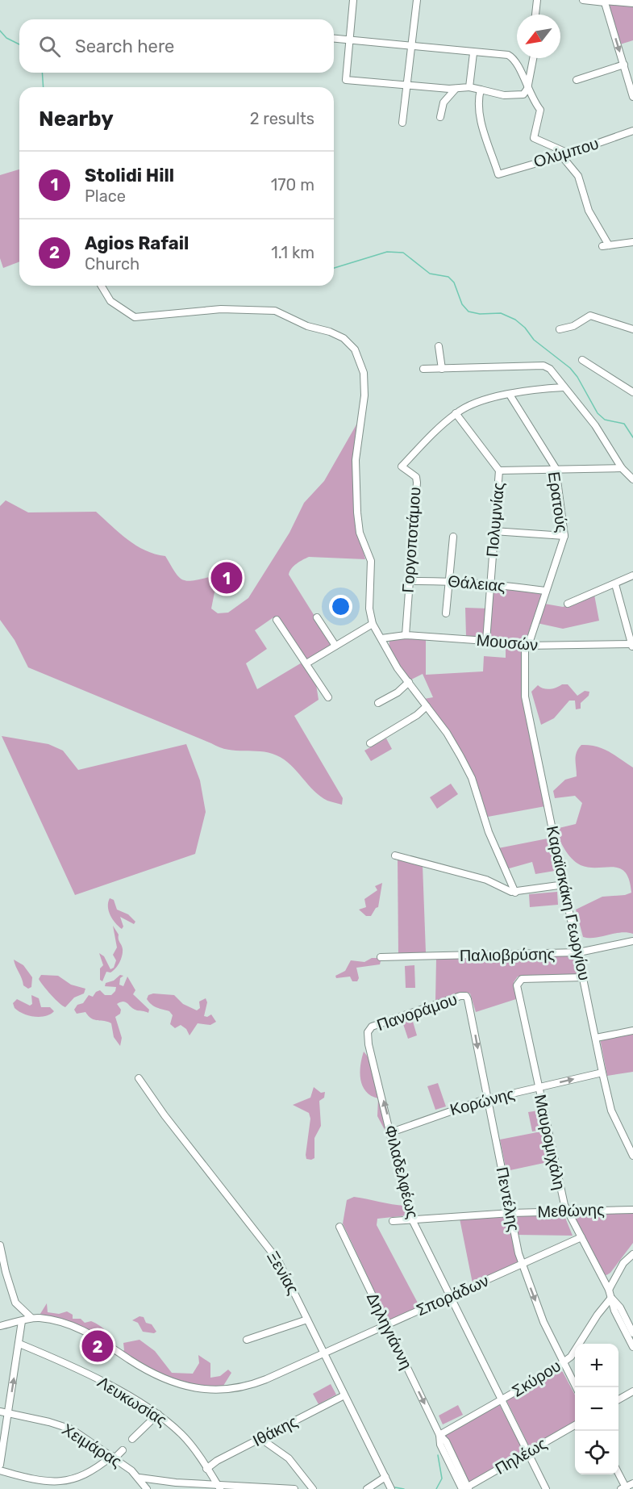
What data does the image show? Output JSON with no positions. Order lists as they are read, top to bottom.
{
  "streets": {
    "street": [
      "Ολύμπου",
      "Ερατούς",
      "Πολυμνίας",
      "Γοργοποτάμου",
      "Θάλειας",
      "Μουσών",
      "Καραϊσκάκη Γεωργίου",
      "Παλιοβρύσης",
      "Πανοράμου",
      "Κορώνης",
      "Μαυρομιχάλη",
      "Φιλαδελφέως",
      "Πεντέλης",
      "Μεθώνης",
      "Ξενίας",
      "Σποράδων",
      "Δηληγιάννη",
      "Σκύρου",
      "Λευκωσίας",
      "Ιθάκης",
      "Χειμάρας",
      "Πηλέως"
    ]
  },
  "crossings": [
    ["Ερατούς", "Γοργοποτάμου"],
    ["Ερατούς", "Θάλειας"],
    ["Ερατούς", "Μουσών"],
    ["Ερατούς", "Καραϊσκάκη Γεωργίου"],
    ["Πολυμνίας", "Γοργοποτάμου"],
    ["Πολυμνίας", "Θάλειας"],
    ["Πολυμνίας", "Μουσών"],
    ["Γοργοποτάμου", "Θάλειας"],
    ["Γοργοποτάμου", "Μουσών"],
    ["Μουσών", "Καραϊσκάκη Γεωργίου"],
    ["Καραϊσκάκη Γεωργίου", "Παλιοβρύσης"],
    ["Καραϊσκάκη Γεωργίου", "Κορώνης"],
    ["Καραϊσκάκη Γεωργίου", "Μαυρομιχάλη"],
    ["Πανοράμου", "Φιλαδελφέως"],
    ["Πανοράμου", "Πεντέλης"],
    ["Κορώνης", "Μαυρομιχάλη"],
    ["Κορώνης", "Φιλαδελφέως"],
    ["Κορώνης", "Πεντέλης"],
    ["Μαυρομιχάλη", "Μεθώνης"],
    ["Μαυρομιχάλη", "Σποράδων"],
    ["Μαυρομιχάλη", "Σκύρου"],
    ["Φιλαδελφέως", "Μεθώνης"],
    ["Φιλαδελφέως", "Σποράδων"],
    ["Φιλαδελφέως", "Σκύρου"],
    ["Φιλαδελφέως", "Πηλέως"],
    ["Πεντέλης", "Μεθώνης"],
    ["Πεντέλης", "Σποράδων"],
    ["Πεντέλης", "Σκύρου"],
    ["Ξενίας", "Σποράδων"],
    ["Ξενίας", "Ιθάκης"],
    ["Σποράδων", "Δηληγιάννη"],
    ["Δηληγιάννη", "Σκύρου"],
    ["Δηληγιάννη", "Πηλέως"],
    ["Λευκωσίας", "Ιθάκης"]
  ],
  "one_way": ["Πεντέλης", "Δηληγιάννη"],
  "north": "bottom left",
  "page": {
    "search": "Search here",
    "heading": ["Nearby", "2 results"],
    "list": [
      {
        "mark": "1",
        "name": "Stolidi Hill",
        "note": "Place",
        "value": "170 m"
      },
      {
        "mark": "2",
        "name": "Agios Rafail",
        "note": "Church",
        "value": "1.1 km"
      }
    ],
    "pins": ["1", "2"],
    "map_buttons": ["+", "−"]
  }
}
